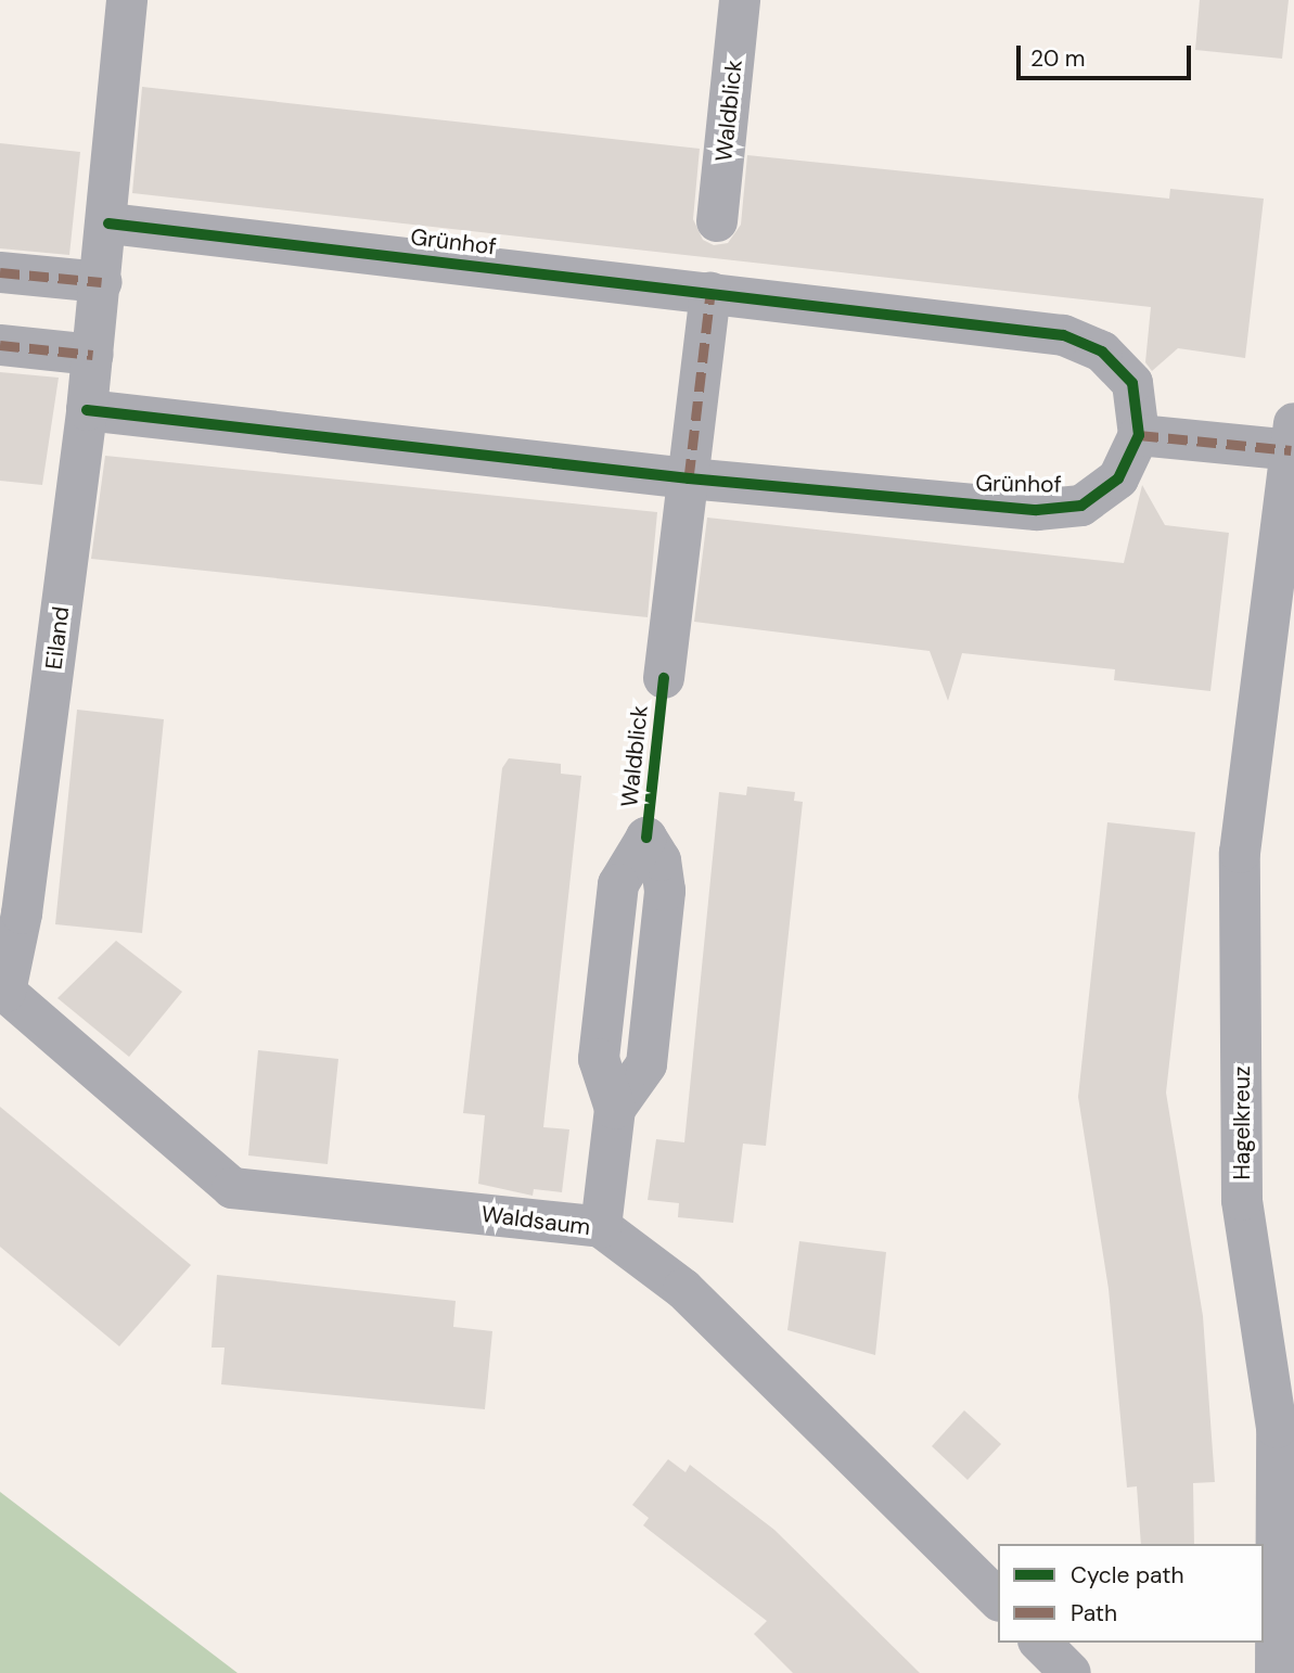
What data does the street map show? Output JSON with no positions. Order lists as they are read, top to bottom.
{
  "streets": {
    "street": [
      "Waldblick",
      "Grünhof",
      "Eiland",
      "Hagelkreuz",
      "Waldsaum"
    ]
  },
  "crossings": [
    ["Waldblick", "Grünhof"],
    ["Waldblick", "Waldsaum"],
    ["Grünhof", "Eiland"],
    ["Eiland", "Waldsaum"]
  ],
  "legend": ["Cycle path", "Path"],
  "scale_bar": "20 m"
}
